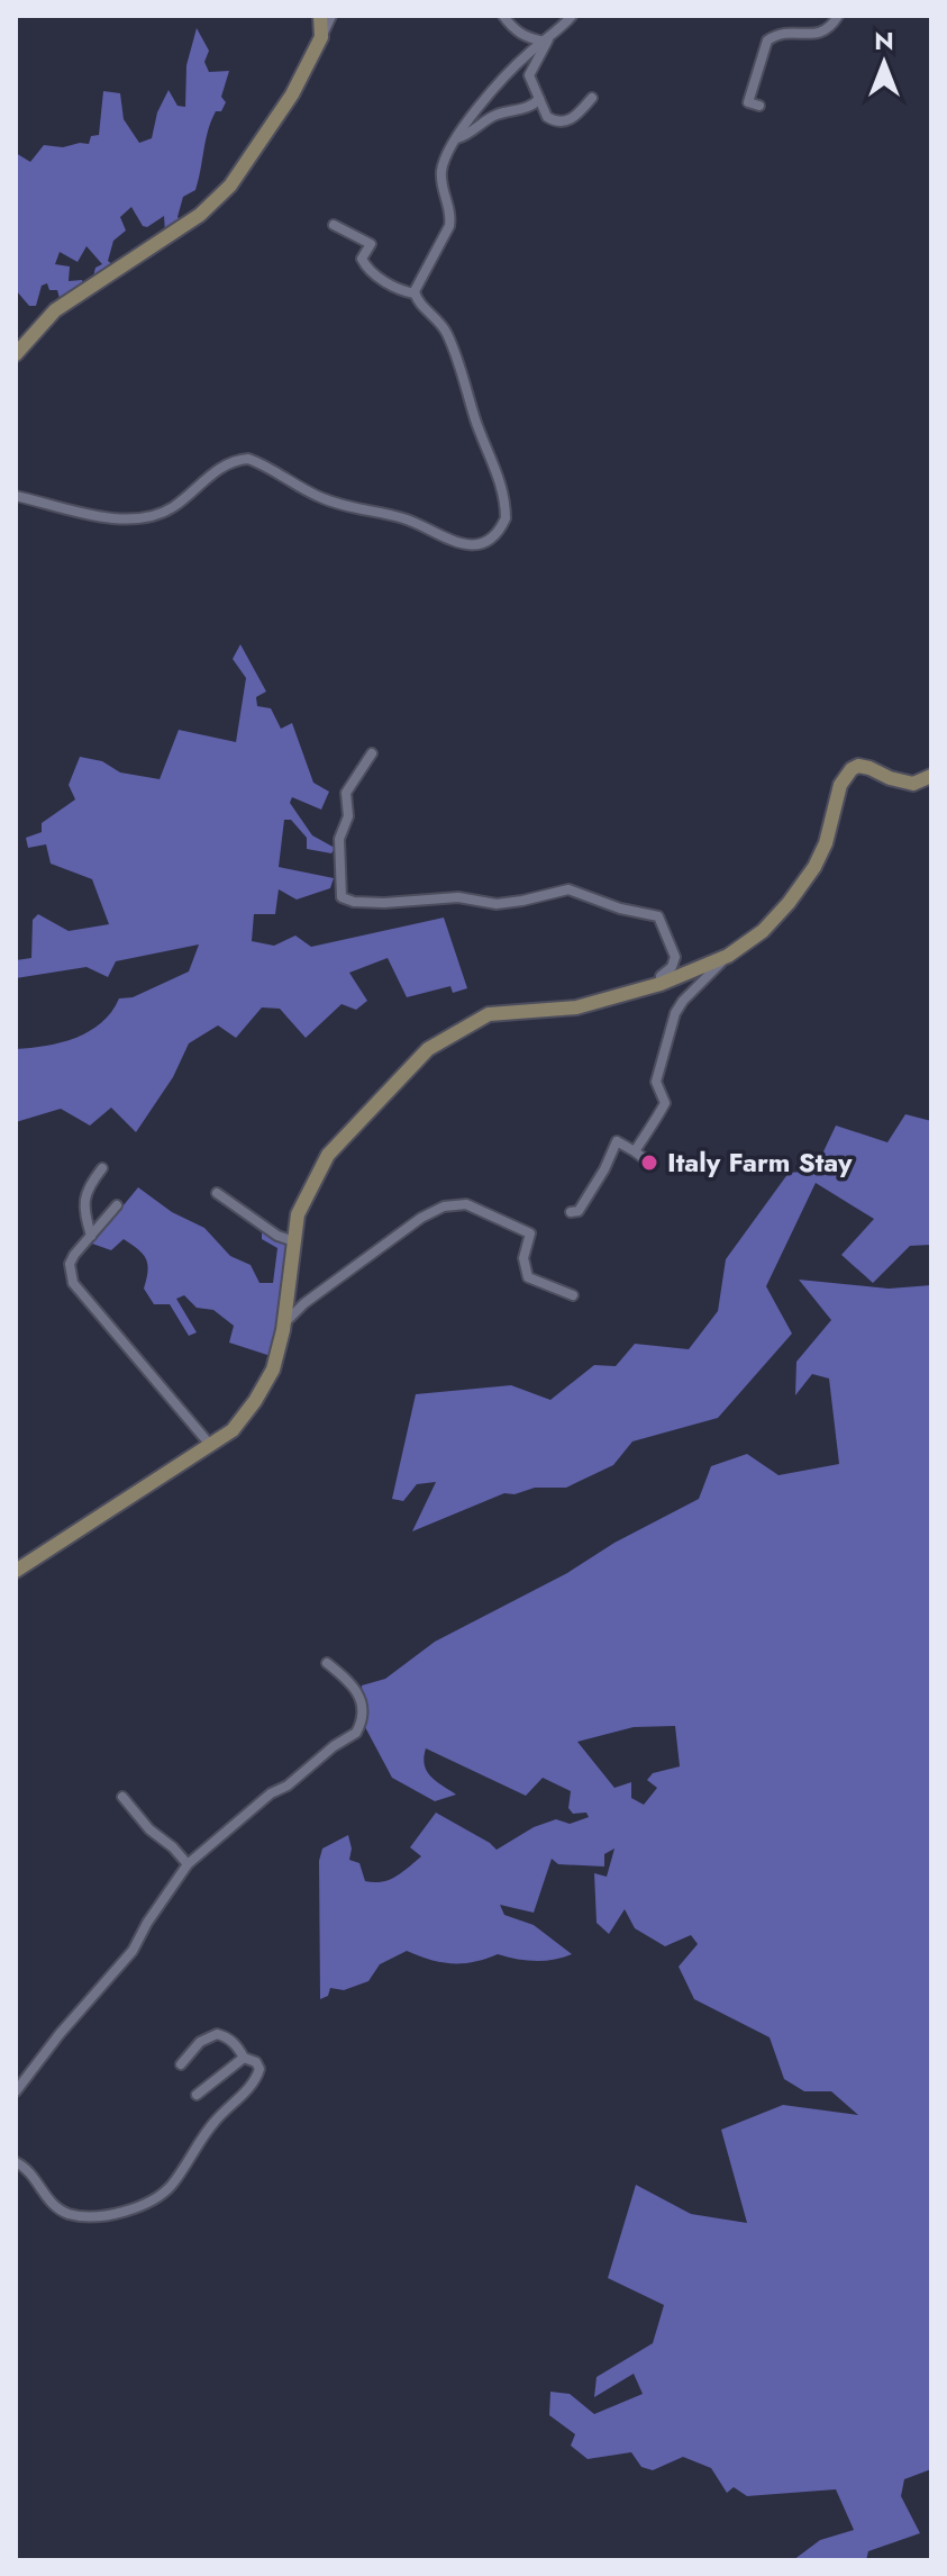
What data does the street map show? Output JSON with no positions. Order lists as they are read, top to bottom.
{
  "places": ["Italy Farm Stay"],
  "north": "top"
}
